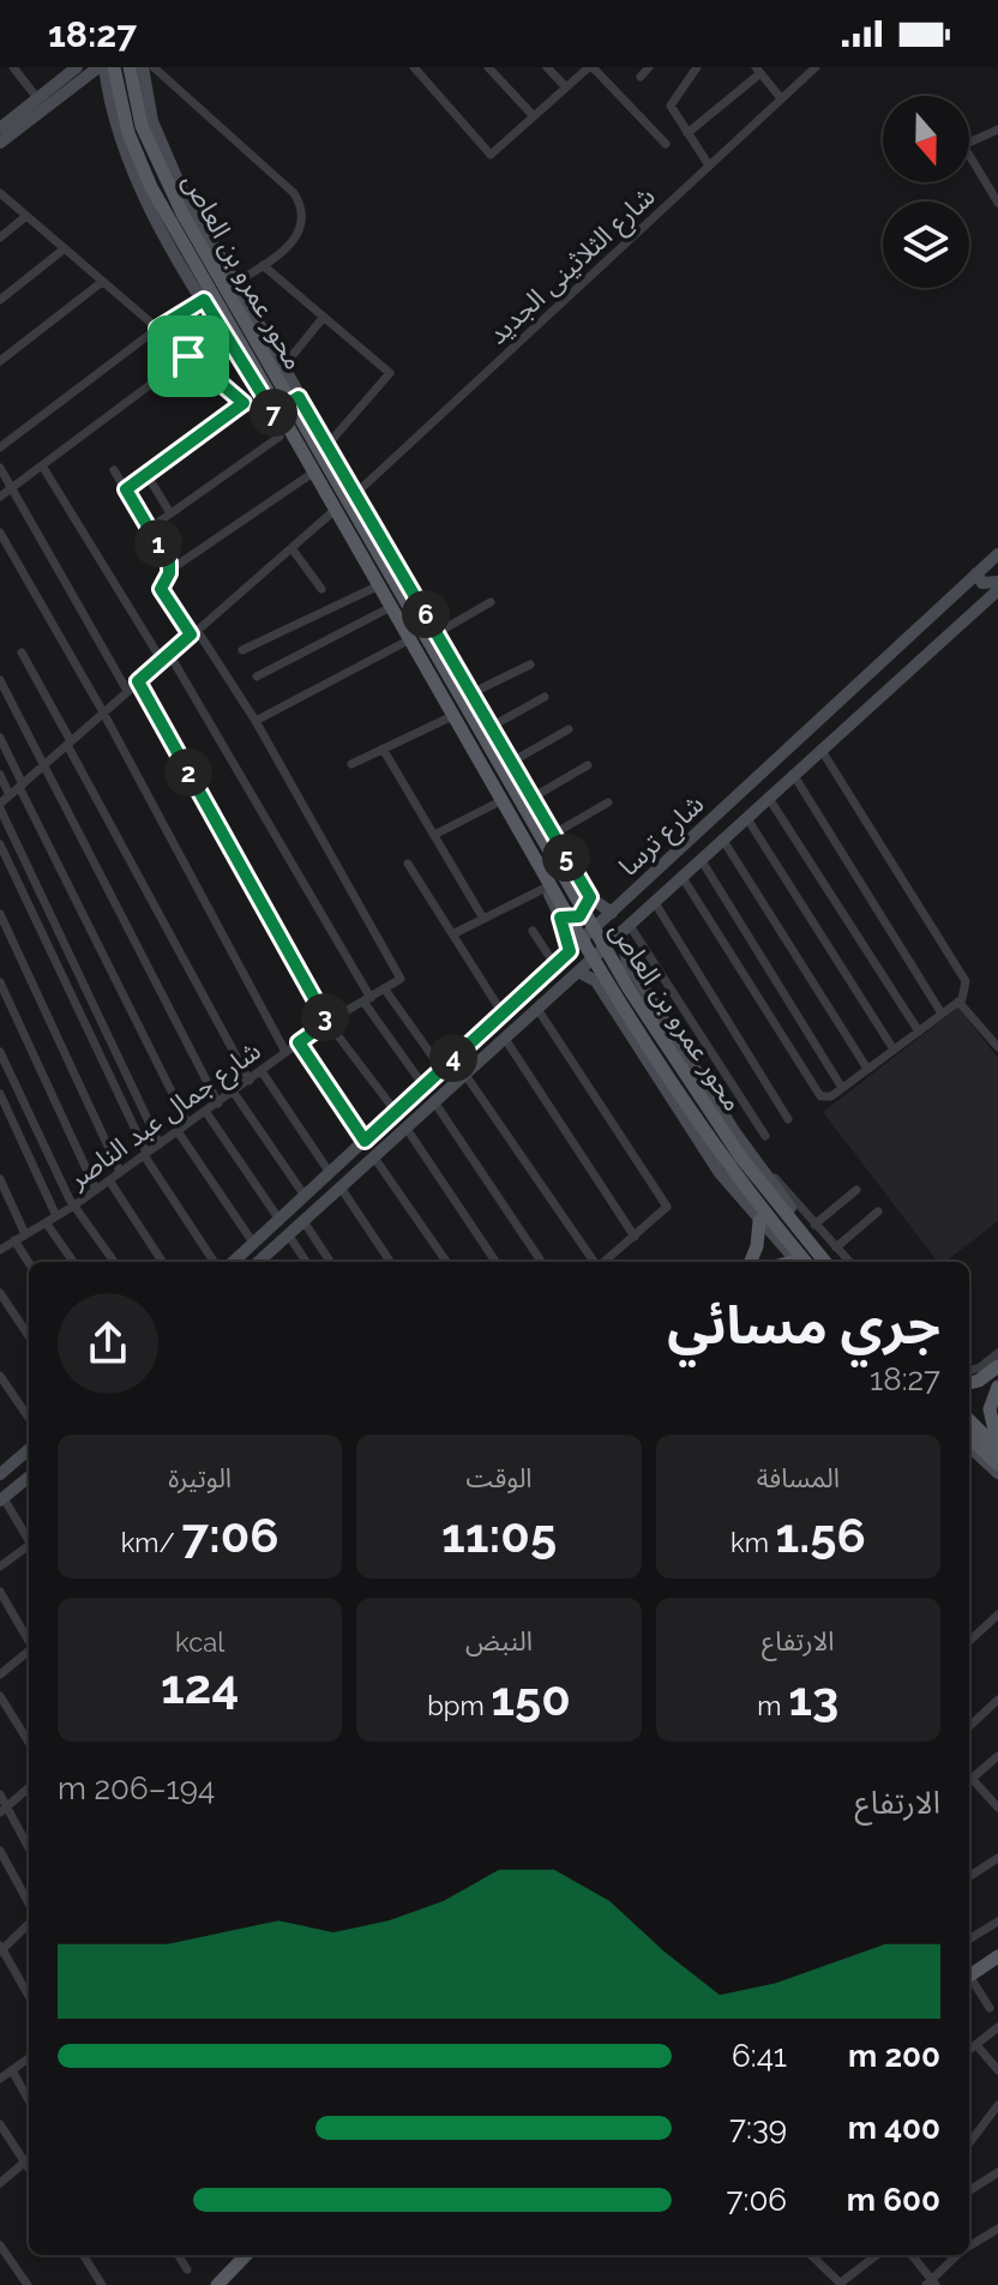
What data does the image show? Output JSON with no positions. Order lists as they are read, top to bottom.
{
  "streets": {
    "main road": ["محور عمرو بن العاص"],
    "street": ["شارع الثلاثينى الجديد", "شارع ترسا", "شارع جمال عبد الناصر"]
  },
  "north": "bottom",
  "page": {
    "status": "18:27",
    "pins": [
      "7",
      "1",
      "6",
      "2",
      "5",
      "3",
      "4"
    ],
    "heading": ["جري مسائي", "18:27"],
    "stats": [
      ["المسافة", "1.56 km"],
      ["الوقت", "11:05"],
      ["الوتيرة", "7:06 /km"],
      ["الارتفاع", "13 m"],
      ["النبض", "150 bpm"],
      ["kcal", "124"]
    ],
    "chart": ["الارتفاع", "194–206 m"],
    "list": [
      {
        "name": "200 m",
        "note": "6:41"
      },
      {
        "name": "400 m",
        "note": "7:39"
      },
      {
        "name": "600 m",
        "note": "7:06"
      }
    ]
  }
}
